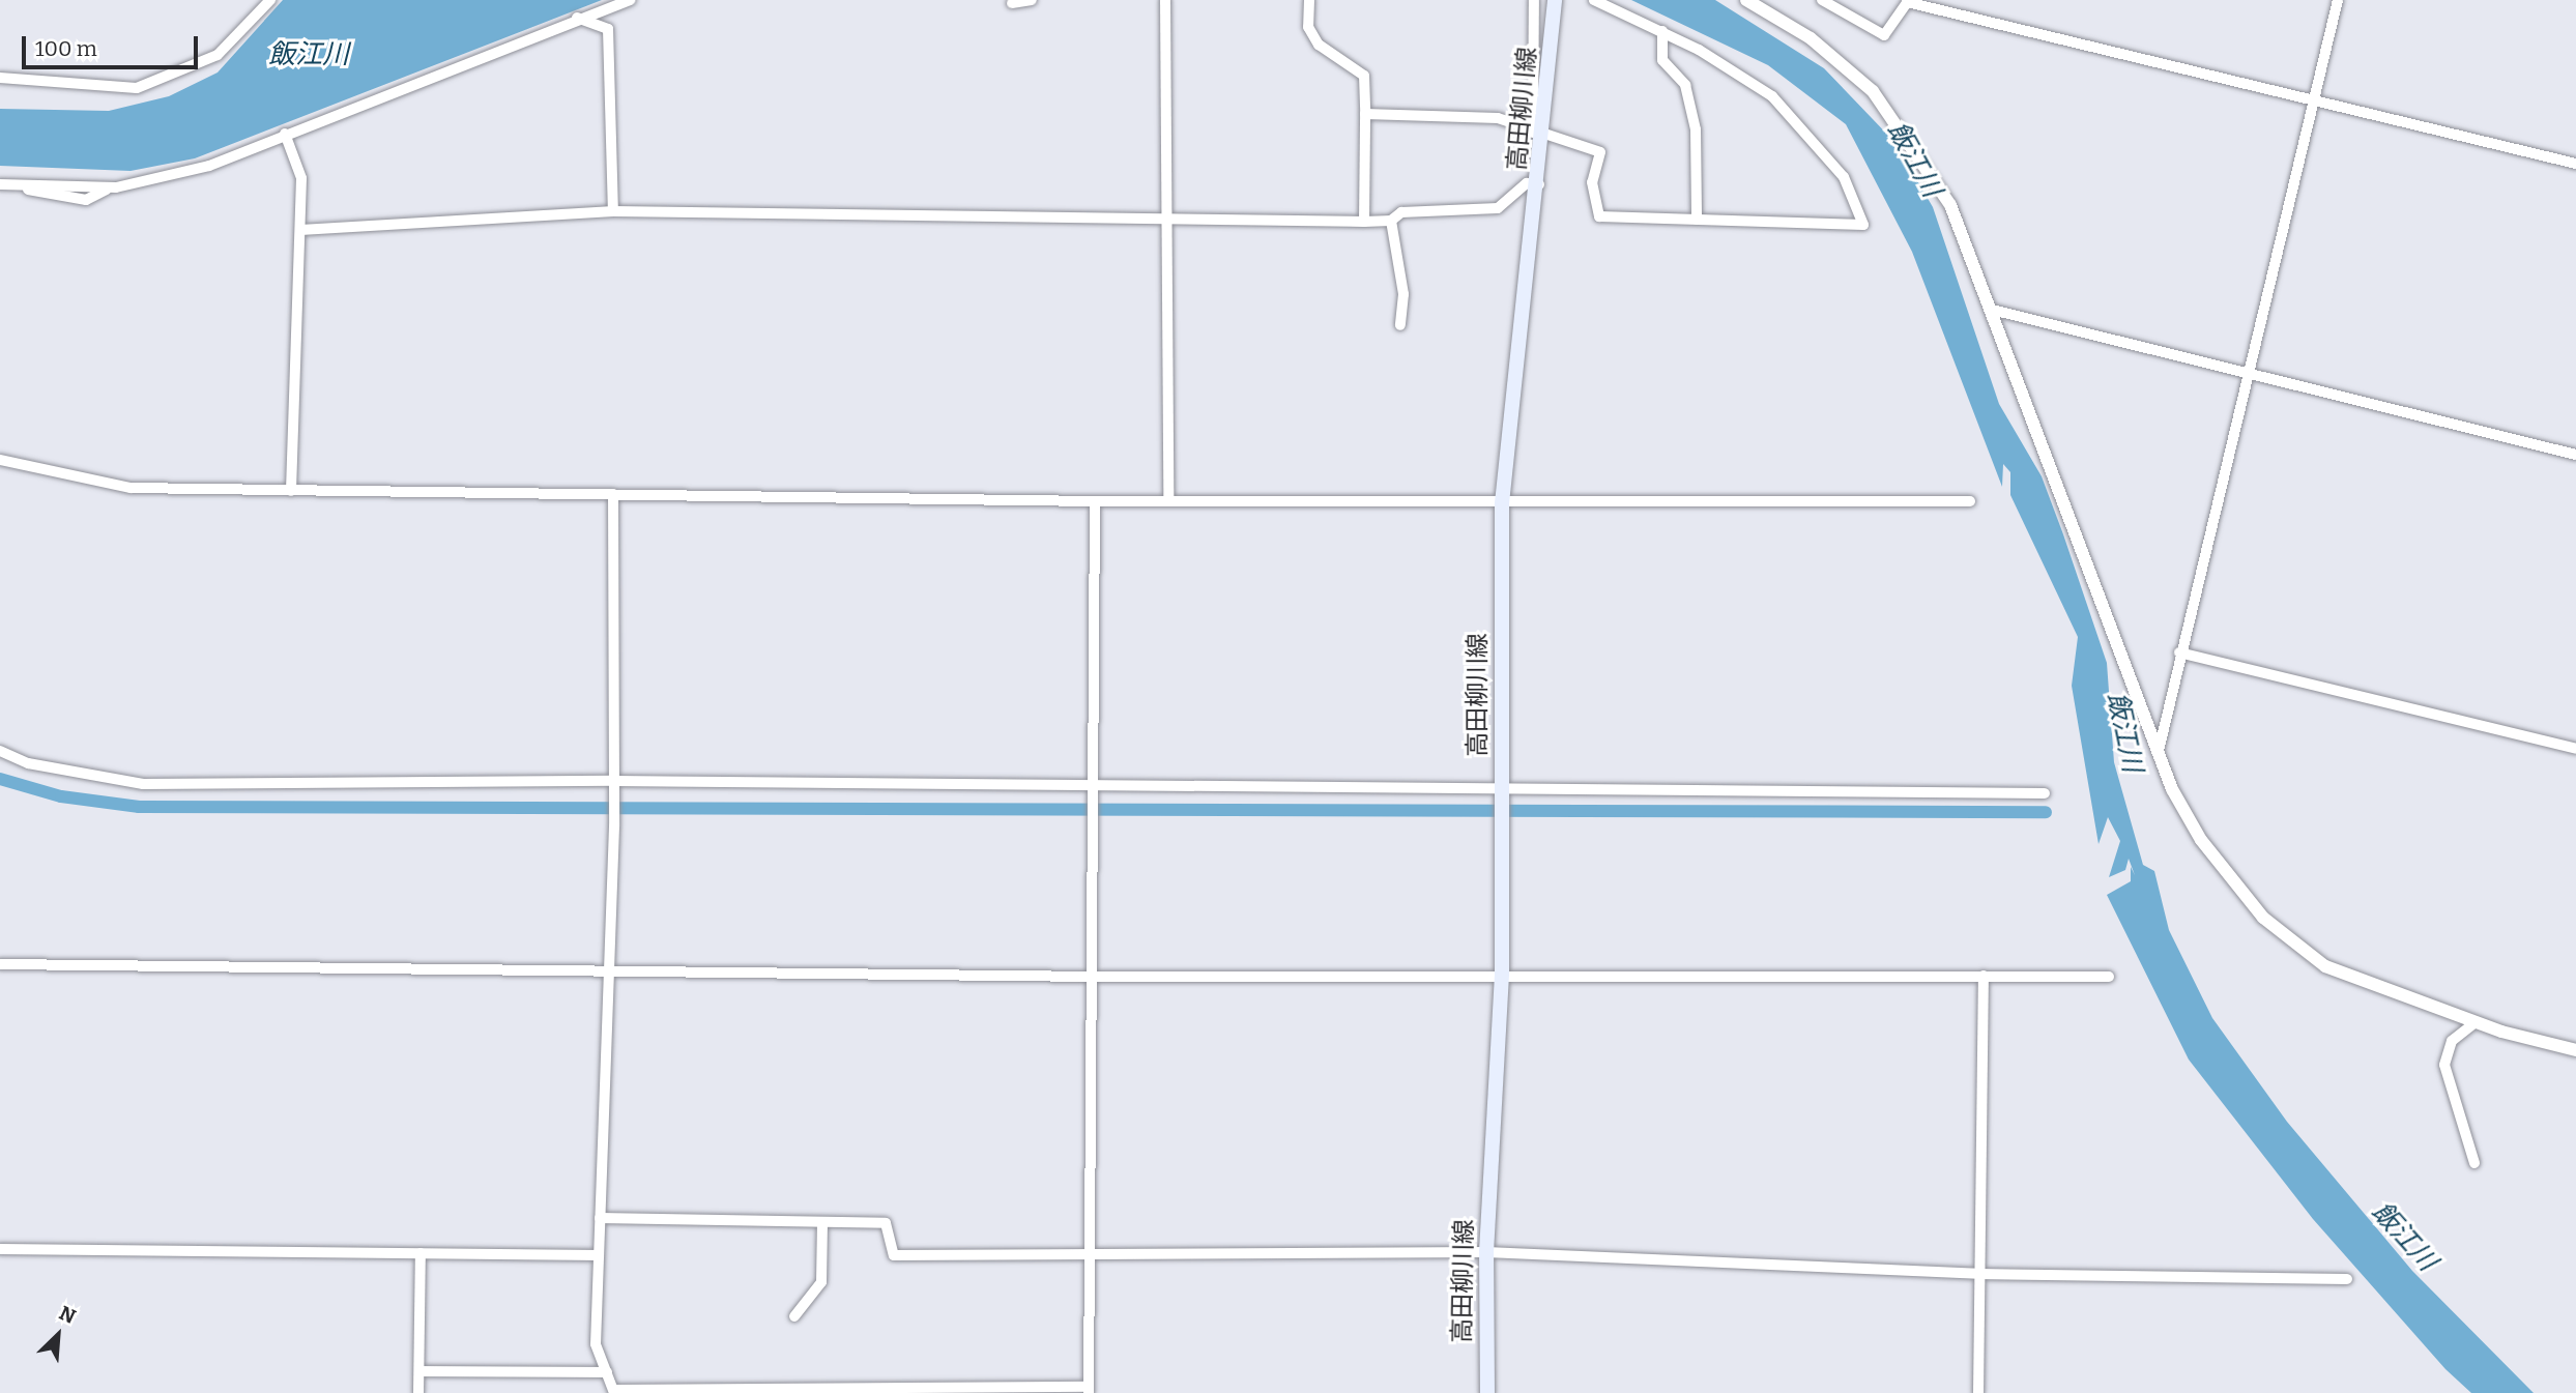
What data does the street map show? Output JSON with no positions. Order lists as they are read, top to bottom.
{
  "streets": {
    "main road": ["高田柳川線"]
  },
  "water": ["飯江川"],
  "scale_bar": "100 m",
  "north": "top right"
}
